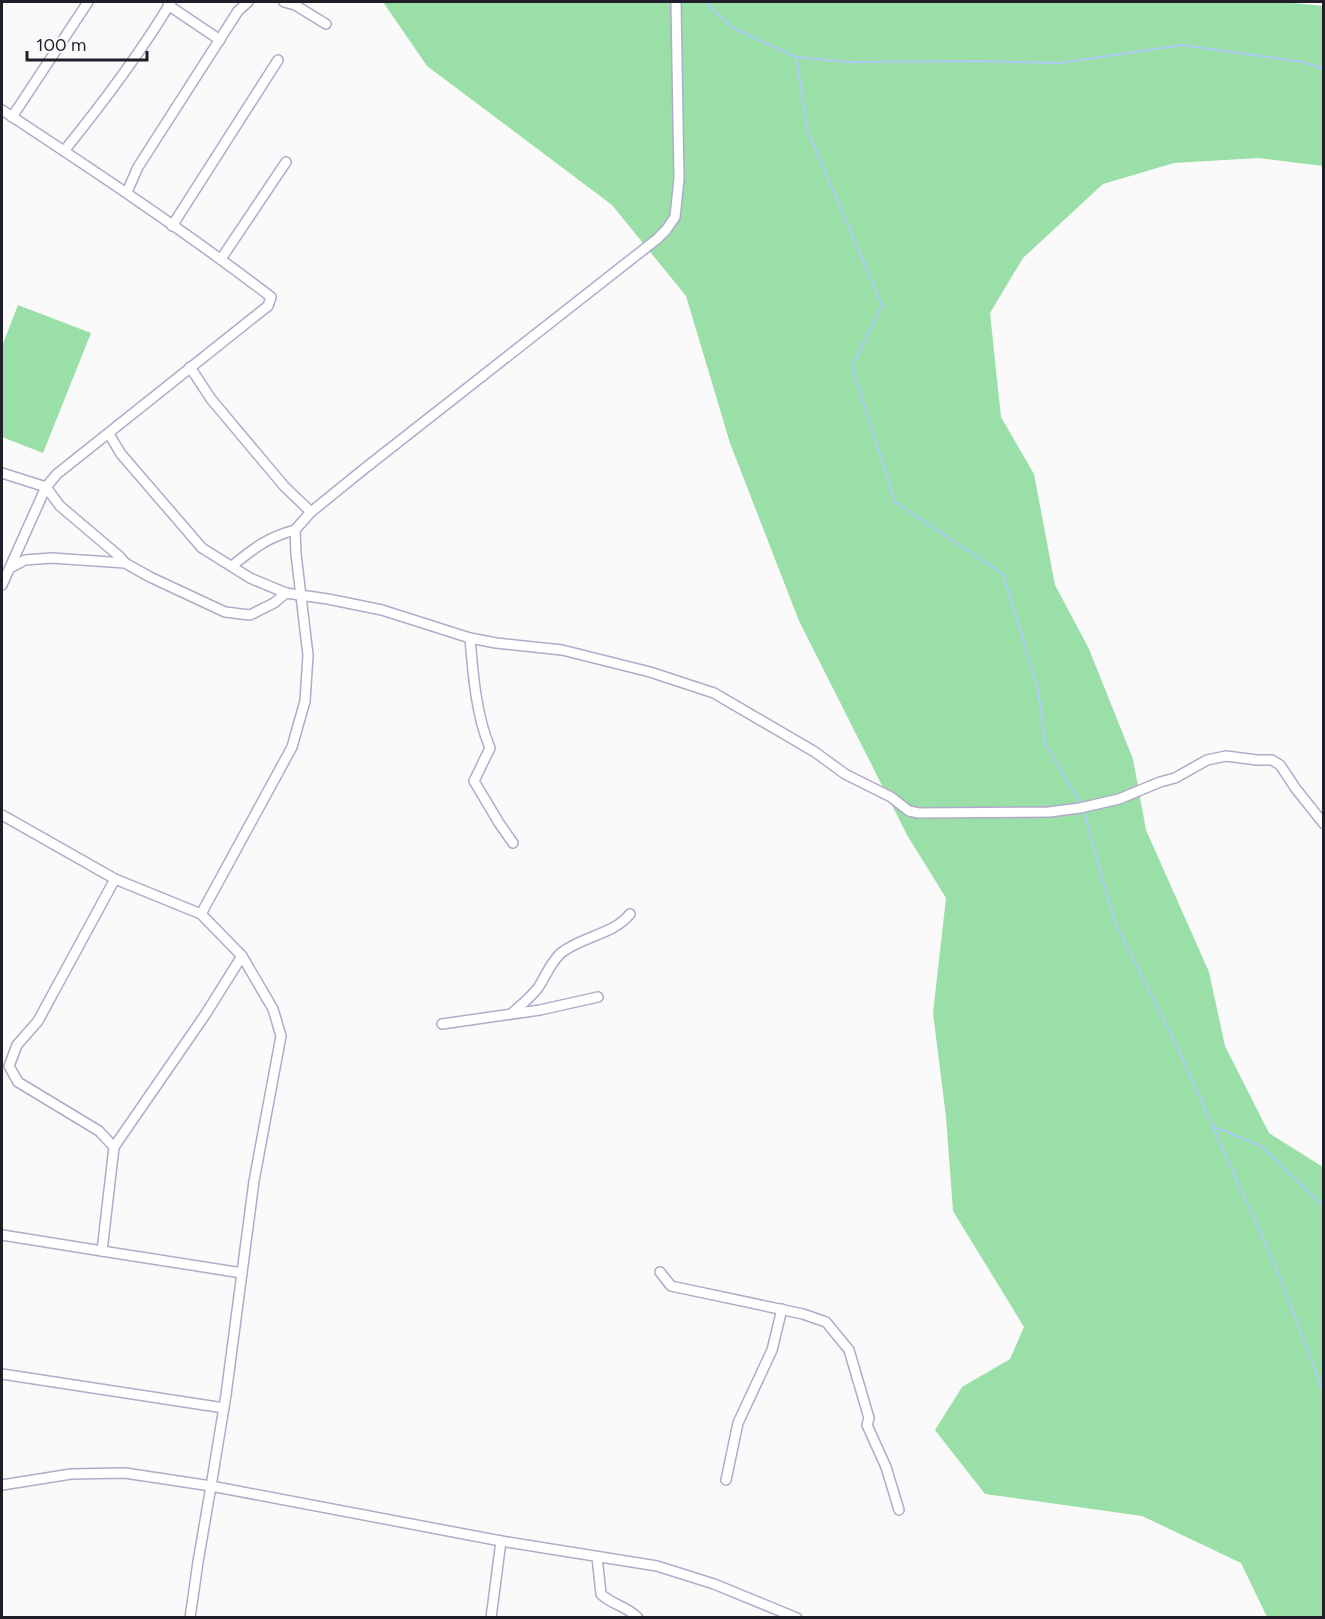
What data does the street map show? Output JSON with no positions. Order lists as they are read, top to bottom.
{
  "scale_bar": "100 m"
}
